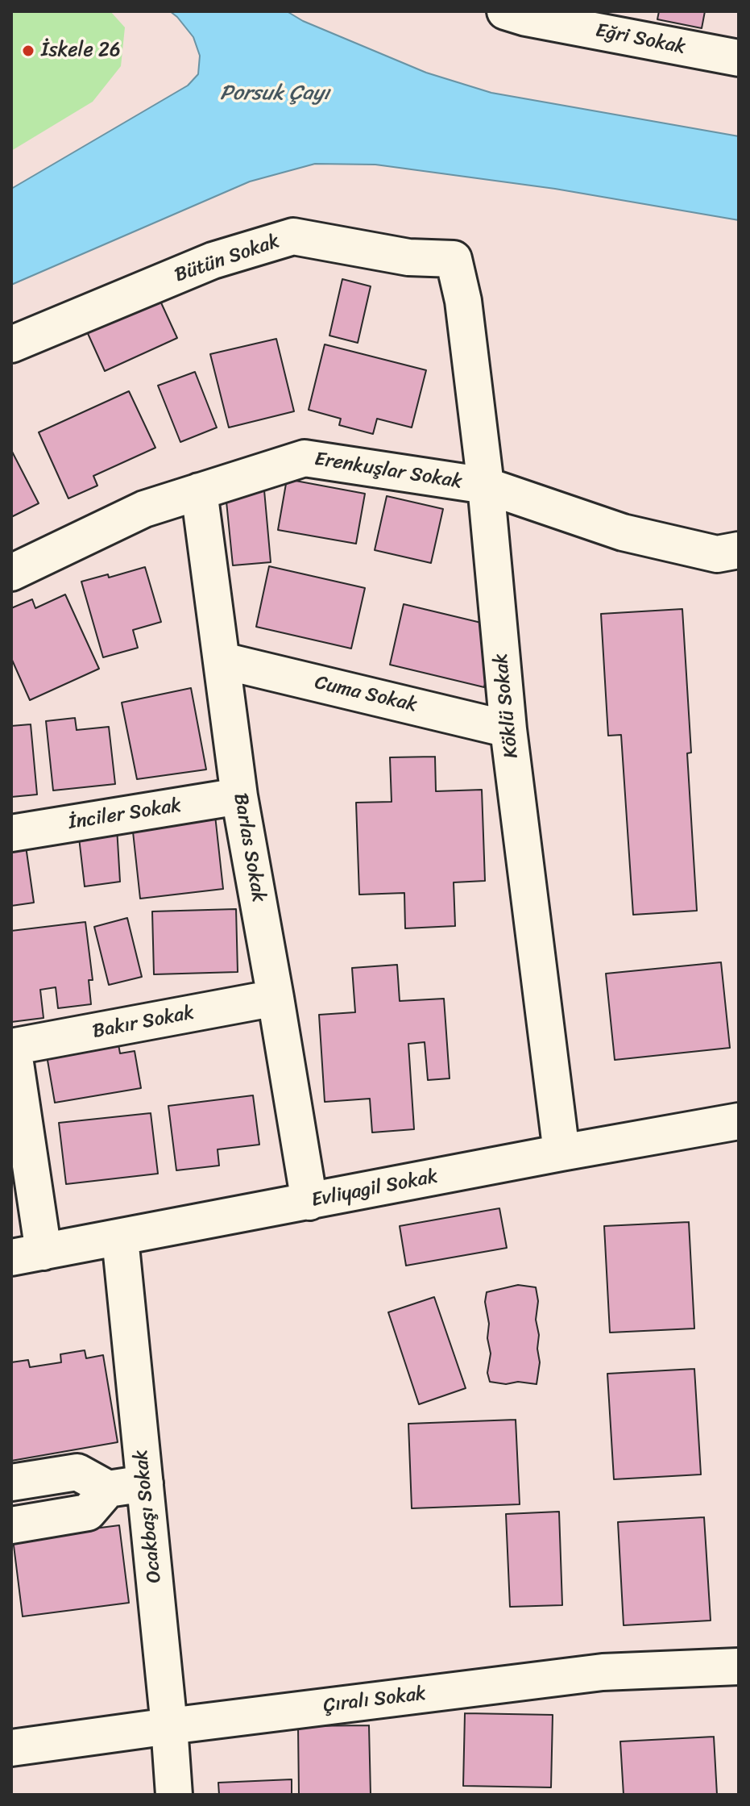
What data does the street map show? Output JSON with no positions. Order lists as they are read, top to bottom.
{
  "streets": {
    "street": [
      "Eğri Sokak",
      "Bütün Sokak",
      "Erenkuşlar Sokak",
      "Cuma Sokak",
      "Köklü Sokak",
      "İnciler Sokak",
      "Barlas Sokak",
      "Bakır Sokak",
      "Evliyagil Sokak",
      "Ocakbaşı Sokak",
      "Çıralı Sokak"
    ]
  },
  "crossings": [
    ["Bütün Sokak", "Köklü Sokak"],
    ["Erenkuşlar Sokak", "Köklü Sokak"],
    ["Erenkuşlar Sokak", "Barlas Sokak"],
    ["Cuma Sokak", "Köklü Sokak"],
    ["Cuma Sokak", "Barlas Sokak"],
    ["Köklü Sokak", "Evliyagil Sokak"],
    ["İnciler Sokak", "Barlas Sokak"],
    ["Barlas Sokak", "Bakır Sokak"],
    ["Barlas Sokak", "Evliyagil Sokak"],
    ["Evliyagil Sokak", "Ocakbaşı Sokak"],
    ["Ocakbaşı Sokak", "Çıralı Sokak"]
  ],
  "water": ["Porsuk Çayı"],
  "places": ["İskele 26"]
}
